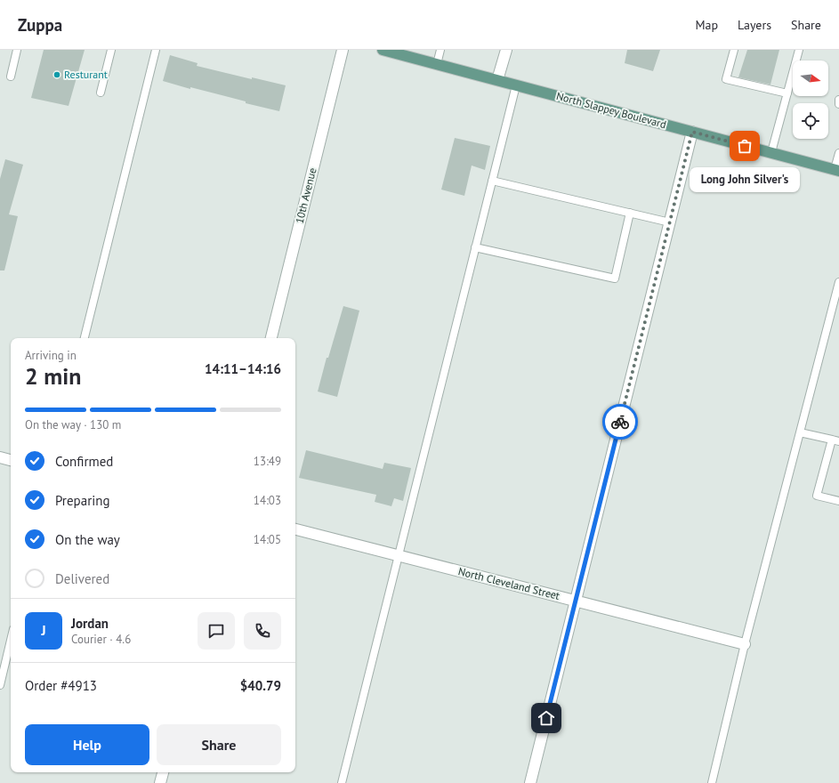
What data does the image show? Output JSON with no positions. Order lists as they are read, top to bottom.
{
  "streets": {
    "main road": ["North Slappey Boulevard"],
    "street": ["10th Avenue", "North Cleveland Street"]
  },
  "places": ["Resturant", "Long John Silver's"],
  "north": "right",
  "page": {
    "header": "Zuppa",
    "nav": ["Map", "Layers", "Share"],
    "bubble": "Long John Silver's",
    "heading": ["2 min", "Arriving in", "14:11–14:16"],
    "panel": [
      "Jordan",
      "Courier · 4.6",
      "Order #4913",
      "$40.79"
    ],
    "bar": "On the way · 130 m",
    "list": [
      ["Confirmed", "13:49"],
      ["Preparing", "14:03"],
      ["On the way", "14:05"],
      "Delivered"
    ],
    "round": "J",
    "buttons": ["Help", "Share"]
  }
}
